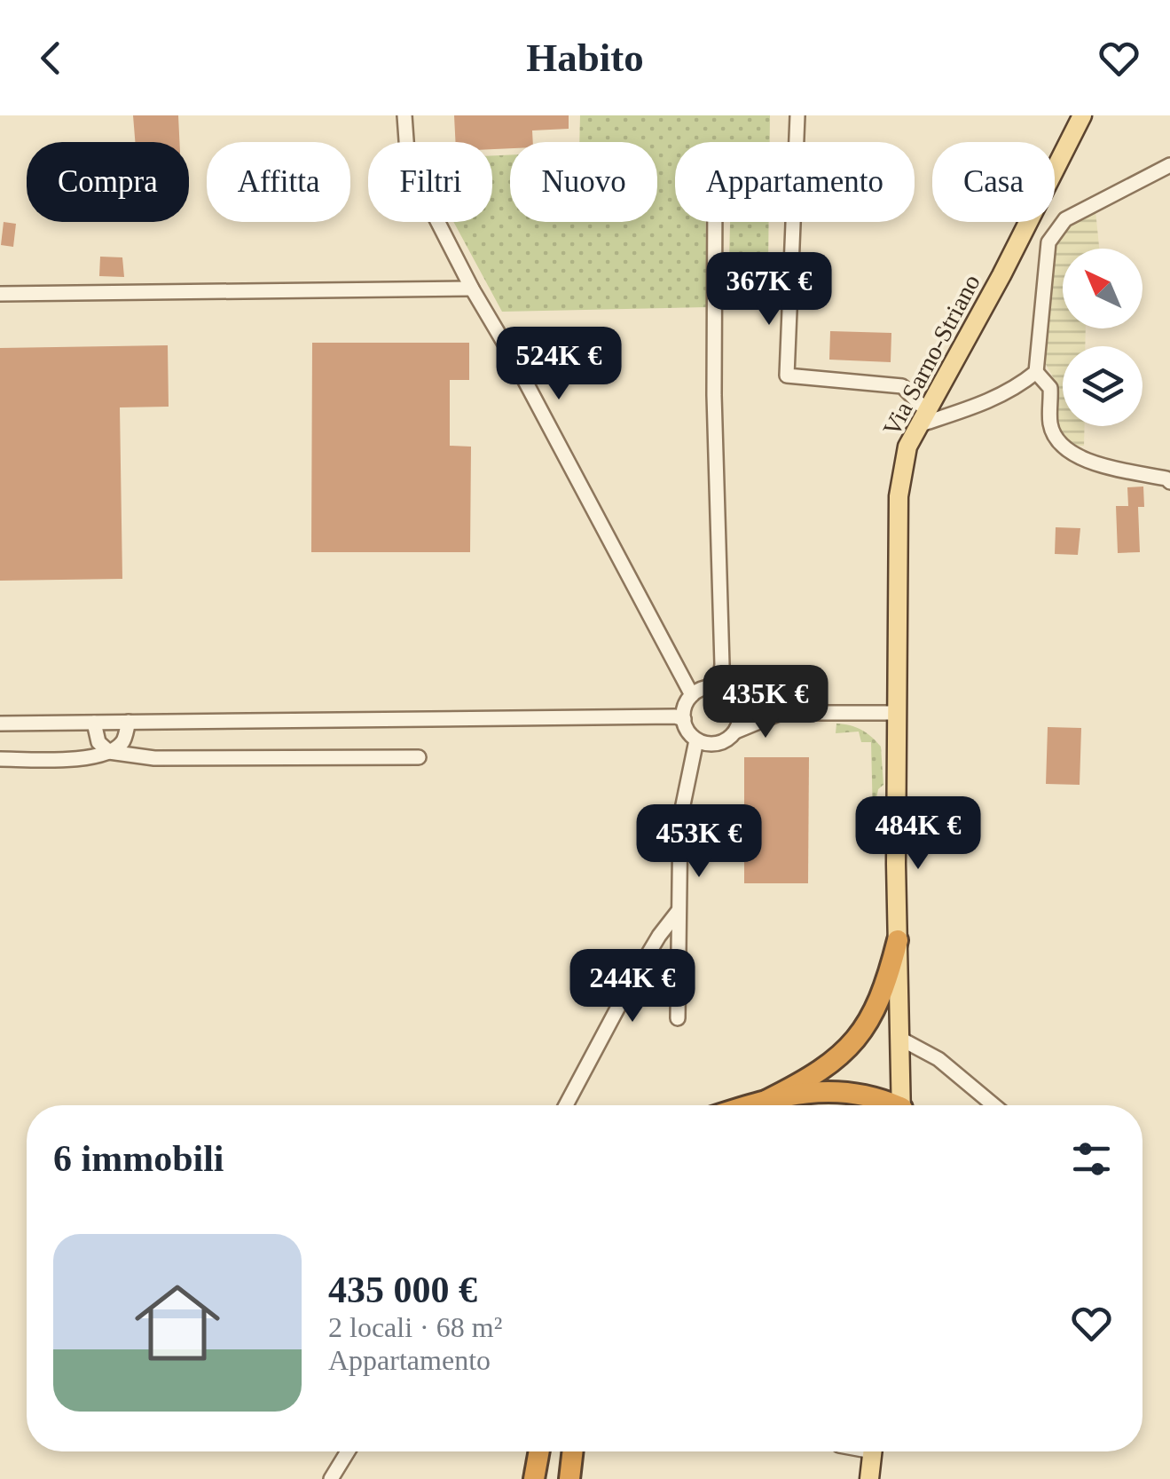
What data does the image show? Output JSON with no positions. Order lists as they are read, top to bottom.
{
  "streets": {
    "main road": ["Via Sarno-Striano"]
  },
  "north": "top left",
  "page": {
    "header": "Habito",
    "chip": [
      "Compra",
      "Affitta",
      "Filtri",
      "Nuovo",
      "Appartamento",
      "Casa"
    ],
    "price": [
      "367K €",
      "524K €",
      "435K €",
      "484K €",
      "453K €",
      "244K €"
    ],
    "heading": "6 immobili",
    "list": [
      {
        "name": "435 000 €",
        "note": "2 locali · 68 m² · Appartamento"
      }
    ]
  }
}
